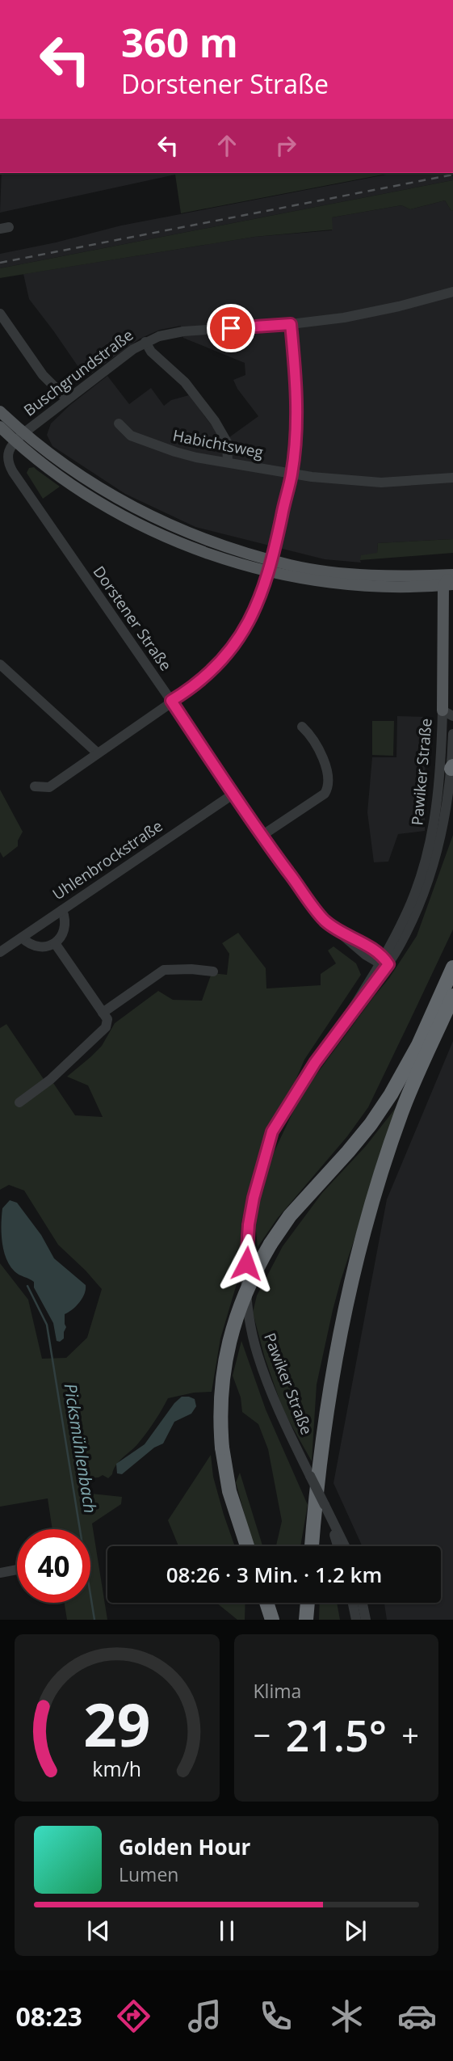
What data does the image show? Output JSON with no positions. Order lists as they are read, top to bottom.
{
  "streets": {
    "main road": ["Pawiker Straße"],
    "street": [
      "Buschgrundstraße",
      "Habichtsweg",
      "Dorstener Straße",
      "Uhlenbrockstraße"
    ]
  },
  "crossings": [
    ["Buschgrundstraße", "Dorstener Straße"],
    ["Dorstener Straße", "Pawiker Straße"],
    ["Dorstener Straße", "Uhlenbrockstraße"]
  ],
  "water": ["Picksmühlenbach"],
  "page": {
    "turn": ["360 m", "Dorstener Straße"],
    "limit": "40",
    "trip": "08:26 · 3 Min. · 1.2 km",
    "tile": "Klima",
    "heat": ["−", "21.5°", "+"],
    "song": ["Golden Hour", "Lumen"],
    "tabs": "08:23",
    "gauge": ["29", "km/h"]
  }
}
